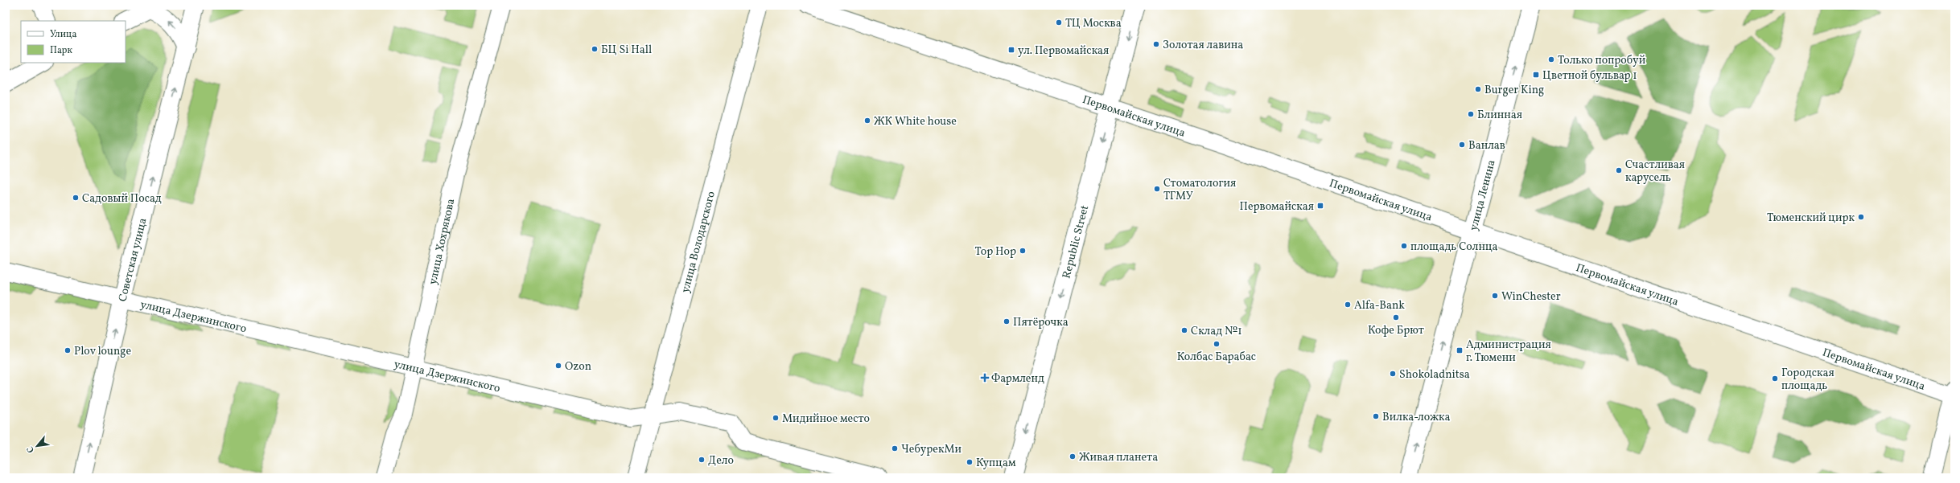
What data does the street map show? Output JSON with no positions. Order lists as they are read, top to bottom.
{
  "streets": {
    "main road": ["улица Ленина", "Republic Street", "Советская улица"],
    "street": [
      "Первомайская улица",
      "улица Хохрякова",
      "улица Володарского",
      "улица Дзержинского"
    ]
  },
  "crossings": [
    ["Первомайская улица", "улица Ленина"],
    ["Первомайская улица", "Republic Street"],
    ["улица Хохрякова", "улица Дзержинского"],
    ["улица Володарского", "улица Дзержинского"],
    ["Советская улица", "улица Дзержинского"]
  ],
  "one_way": ["улица Ленина", "Republic Street", "Советская улица"],
  "places": {
    "other": [
      "ТЦ Москва",
      "Золотая лавина",
      "БЦ Si Hall",
      "Только попробуй",
      "Burger King",
      "Блинная",
      "ЖК White house",
      "Ванлав",
      "Счастливая карусель",
      "Стоматология ТГМУ",
      "Садовый Посад",
      "Тюменский цирк",
      "площадь Солнца",
      "Top Hop",
      "WinChester",
      "Alfa-Bank",
      "Кофе Брют",
      "Пятёрочка",
      "Склад №1",
      "Колбас Барабас",
      "Plov lounge",
      "Ozon",
      "Shokoladnitsa",
      "Городская площадь",
      "Вилка-ложка",
      "Мидийное место",
      "ЧебурекМи",
      "Живая планета",
      "Дело",
      "Купцам"
    ],
    "transit": [
      "ул. Первомайская",
      "Цветной бульвар 1",
      "Первомайская",
      "Администрация г. Тюмени"
    ],
    "health": ["Фармленд"]
  },
  "legend": ["Улица", "Парк"],
  "north": "bottom left"
}
